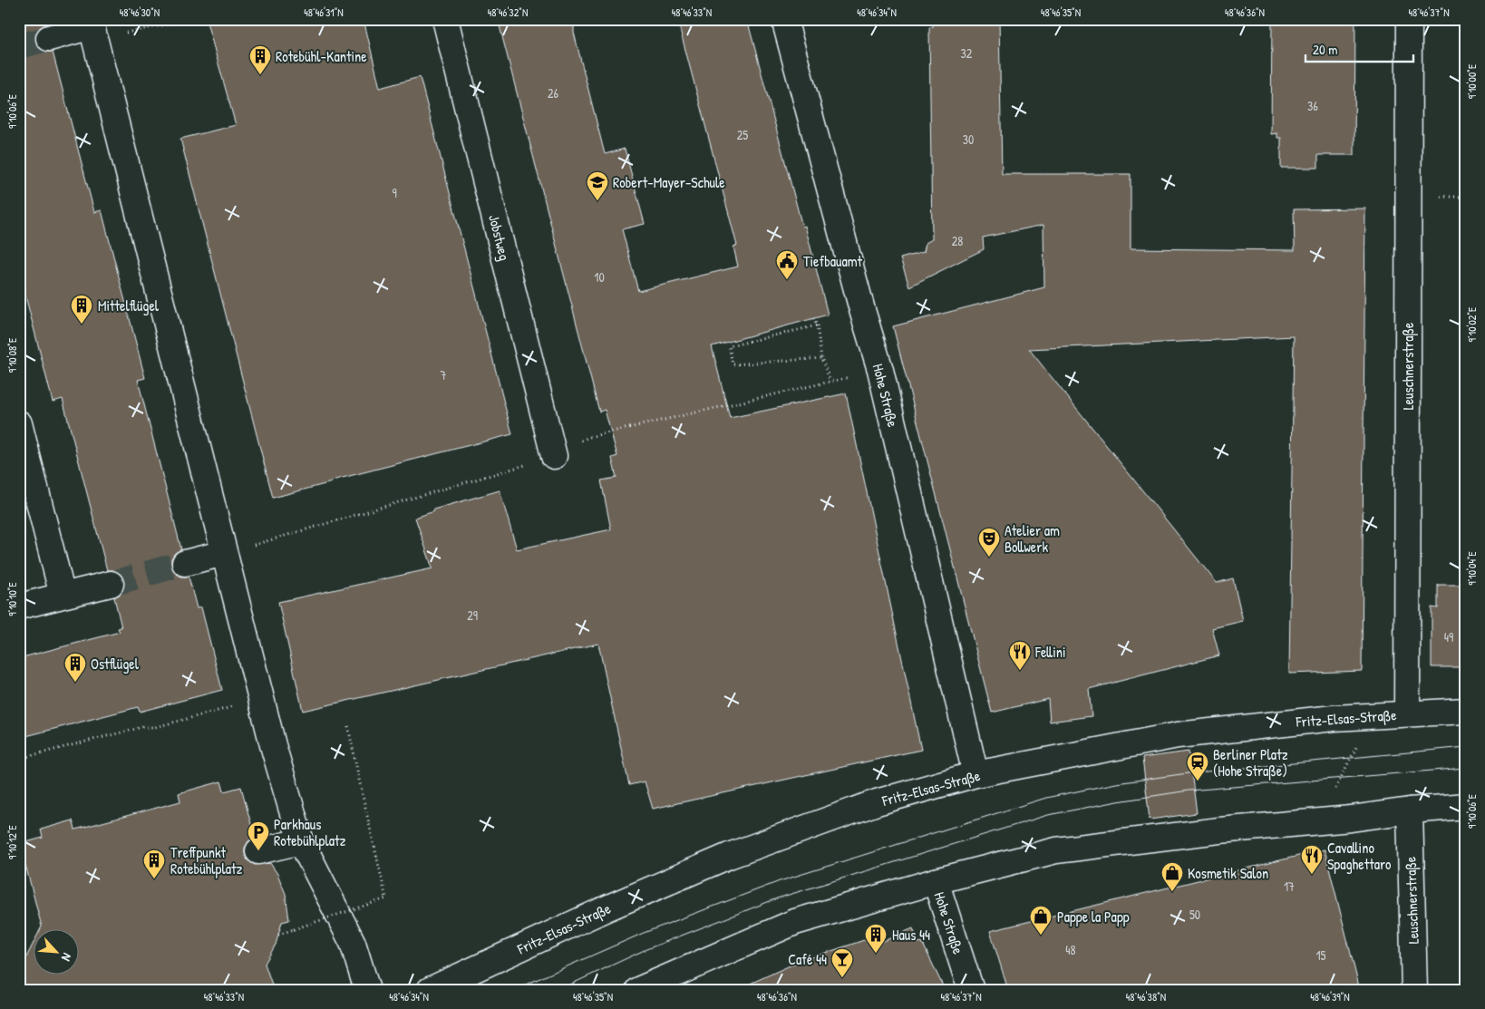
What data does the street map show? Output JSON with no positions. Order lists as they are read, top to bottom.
{
  "streets": {
    "street": [
      "Jobstweg",
      "Leuschnerstraße",
      "Hohe Straße",
      "Fritz-Elsas-Straße"
    ]
  },
  "crossings": [
    ["Leuschnerstraße", "Fritz-Elsas-Straße"],
    ["Hohe Straße", "Fritz-Elsas-Straße"]
  ],
  "places": {
    "building": [
      "Rotebühl-Kantine",
      "Mittelflügel",
      "Ostflügel",
      "Treffpunkt Rotebühlplatz",
      "Haus 44"
    ],
    "school or university": ["Robert-Mayer-Schule"],
    "public building": ["Tiefbauamt"],
    "theatre": ["Atelier am Bollwerk"],
    "restaurant": ["Fellini", "Cavallino Spaghettaro"],
    "station": ["Berliner Platz (Hohe Straße)"],
    "parking": ["Parkhaus Rotebühlplatz"],
    "shop": ["Kosmetik Salon", "Pappe la Papp"],
    "bar": ["Café 44"]
  },
  "house_numbers": [
    "32",
    "26",
    "36",
    "25",
    "30",
    "9",
    "28",
    "10",
    "7",
    "29",
    "49",
    "17",
    "50",
    "48",
    "15"
  ],
  "scale_bar": "20 m",
  "north": "bottom right",
  "coordinates": [
    "48°46'30\"N",
    "48°46'31\"N",
    "48°46'32\"N",
    "48°46'33\"N",
    "48°46'34\"N",
    "48°46'35\"N",
    "48°46'36\"N",
    "48°46'37\"N",
    "9°10'00\"E",
    "9°10'06\"E",
    "9°10'02\"E",
    "9°10'08\"E",
    "9°10'04\"E",
    "9°10'10\"E",
    "9°10'12\"E",
    "48°46'38\"N",
    "48°46'39\"N"
  ]
}
